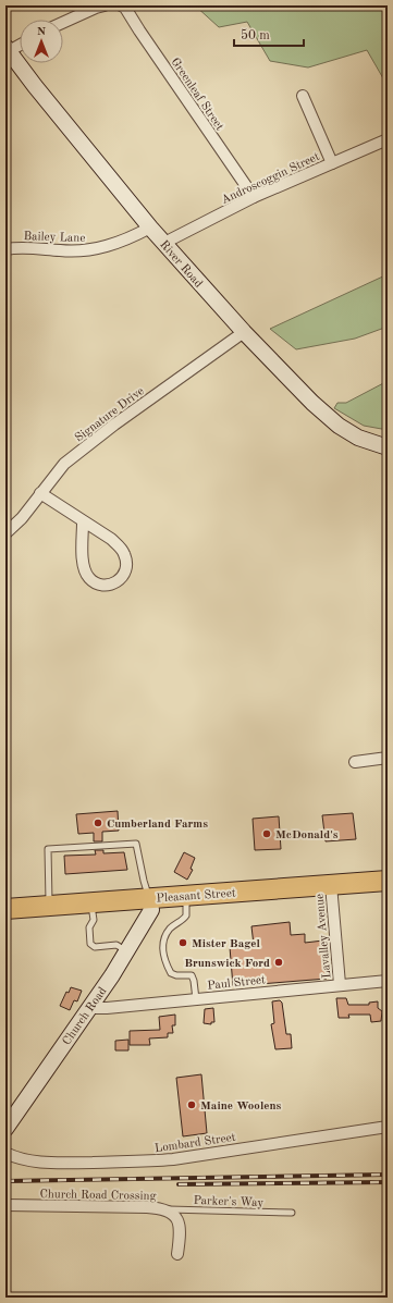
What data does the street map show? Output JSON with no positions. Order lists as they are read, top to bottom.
{
  "streets": {
    "highway": ["Pleasant Street"],
    "street": [
      "Greenleaf Street",
      "Androscoggin Street",
      "Bailey Lane",
      "River Road",
      "Signature Drive",
      "Lavalley Avenue",
      "Paul Street",
      "Church Road",
      "Lombard Street",
      "Church Road Crossing"
    ],
    "lane": ["Parker's Way"]
  },
  "crossings": [
    ["Greenleaf Street", "Androscoggin Street"],
    ["Androscoggin Street", "River Road"],
    ["Bailey Lane", "River Road"],
    ["River Road", "Signature Drive"],
    ["Pleasant Street", "Lavalley Avenue"],
    ["Pleasant Street", "Church Road"],
    ["Lavalley Avenue", "Paul Street"],
    ["Paul Street", "Church Road"],
    ["Church Road Crossing", "Parker's Way"]
  ],
  "places": [
    "Cumberland Farms",
    "McDonald's",
    "Mister Bagel",
    "Brunswick Ford",
    "Maine Woolens"
  ],
  "scale_bar": "50 m",
  "north": "top"
}
